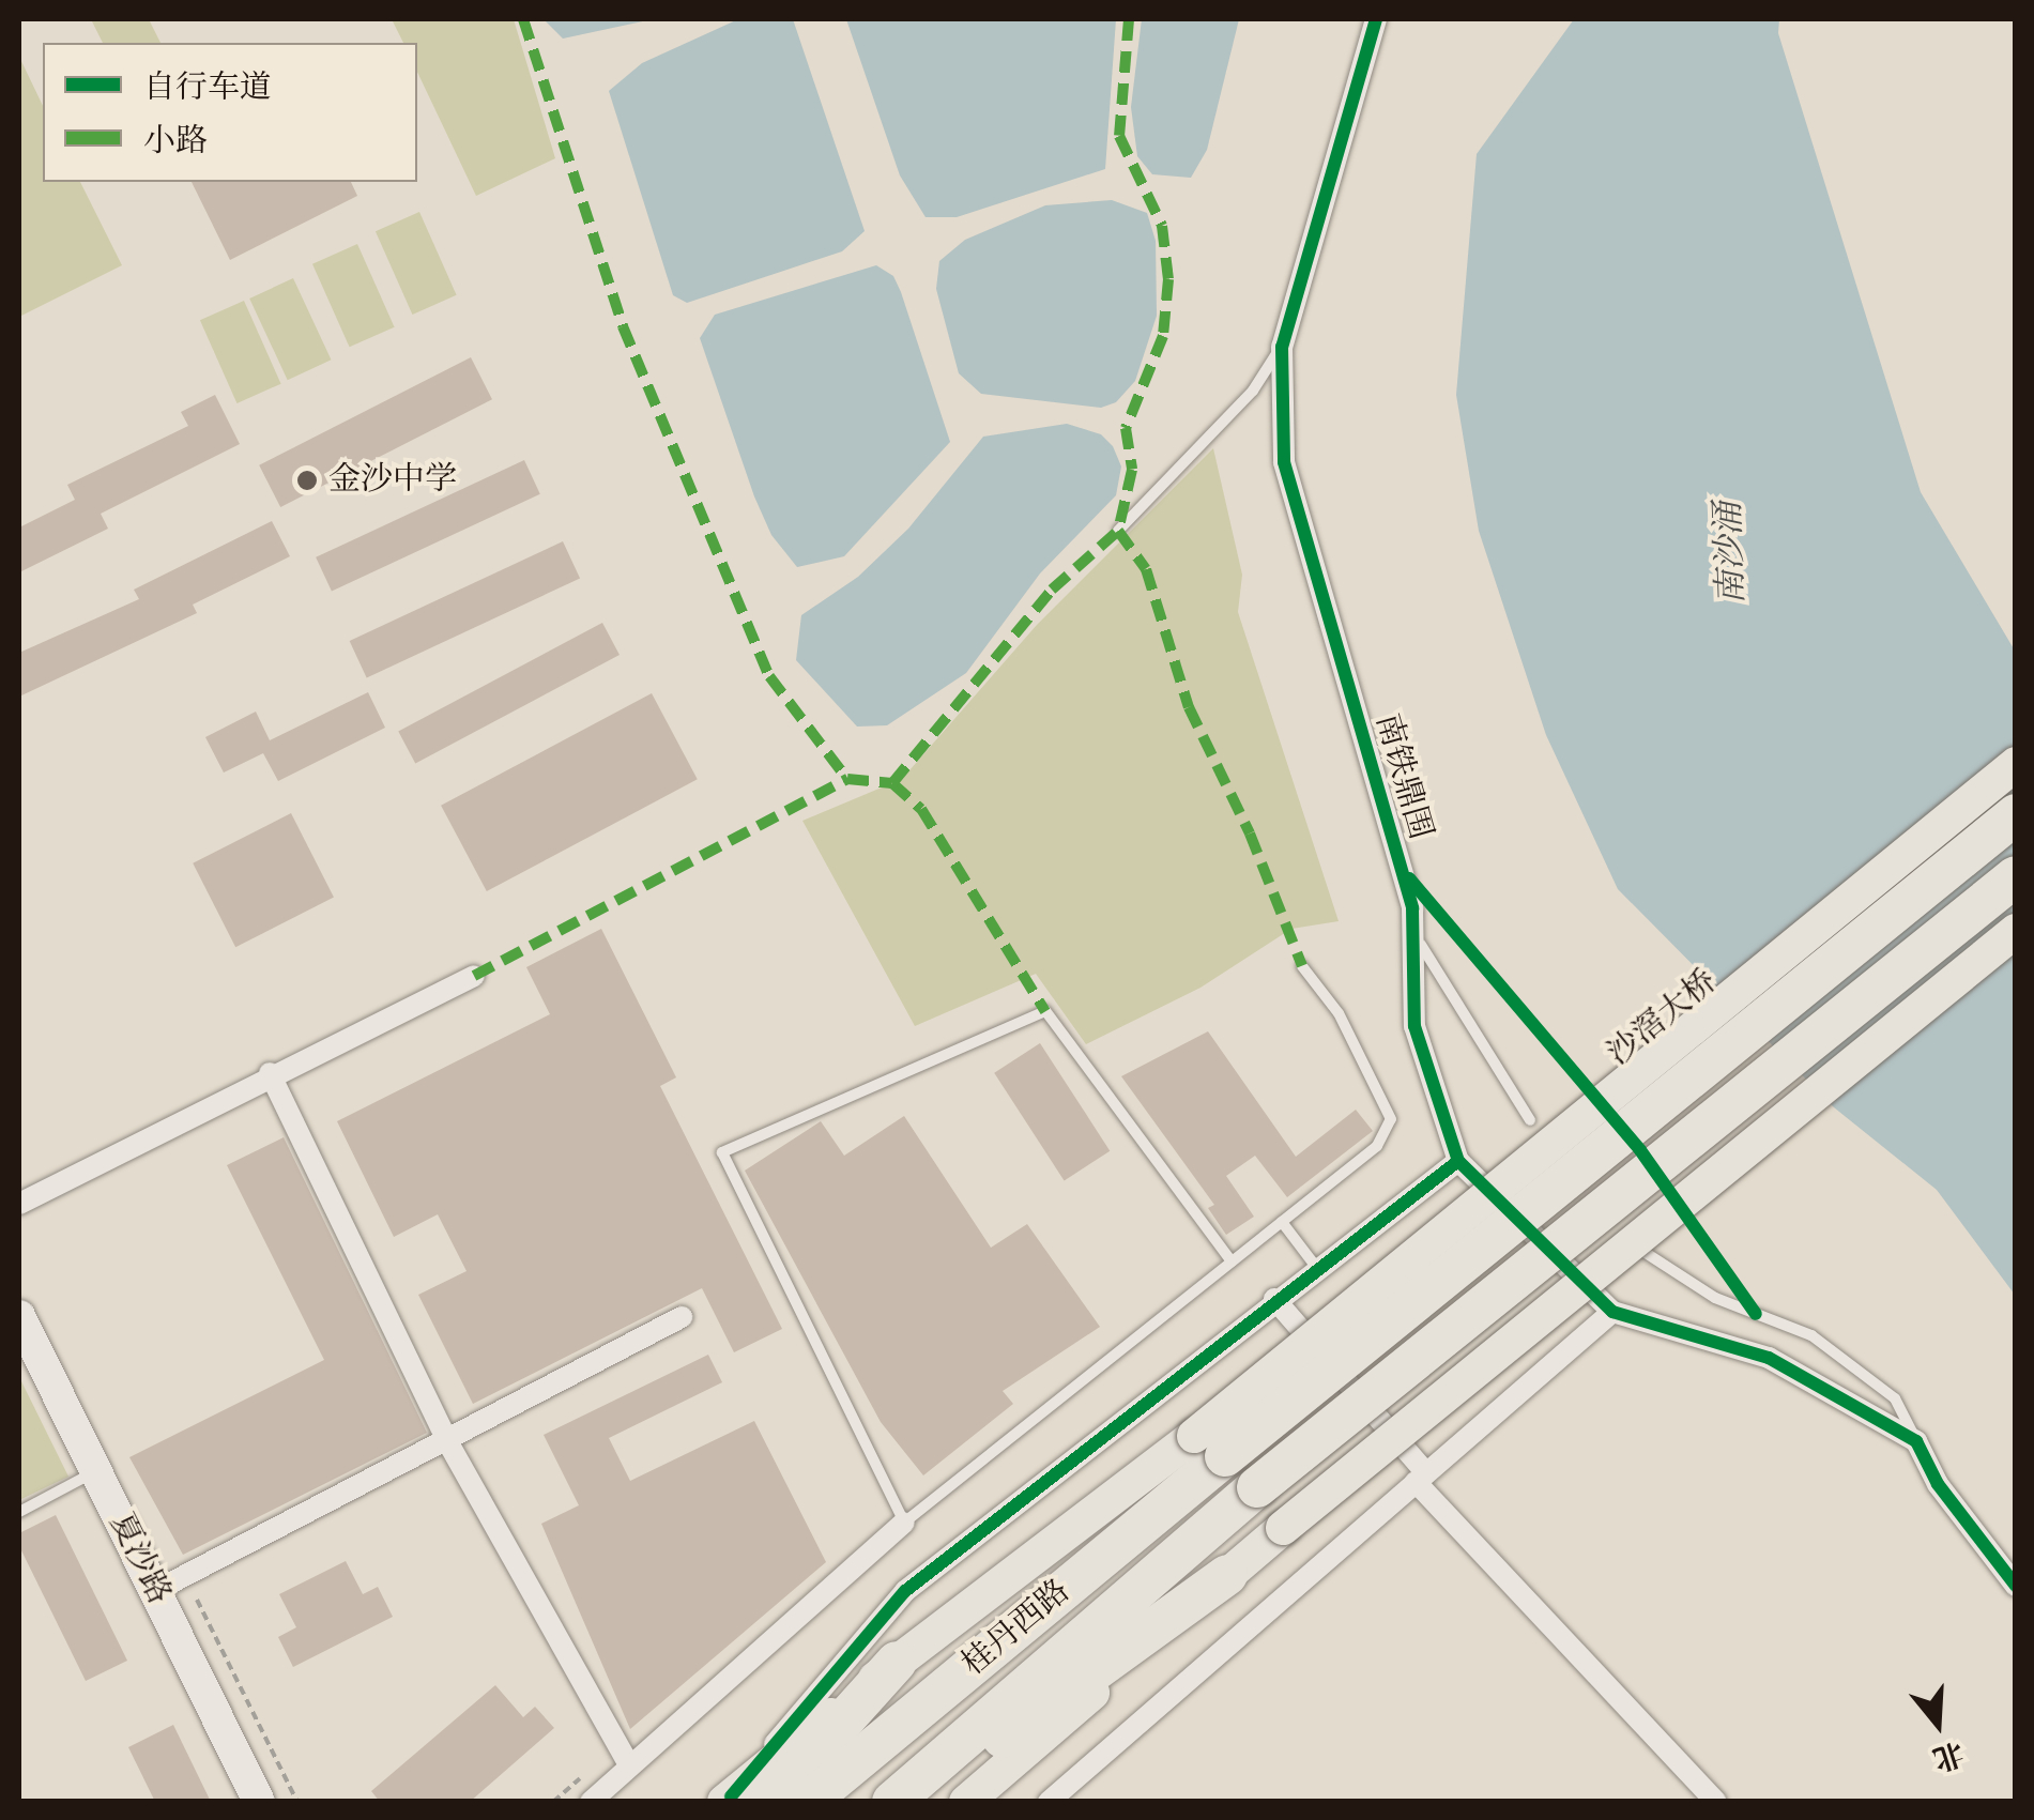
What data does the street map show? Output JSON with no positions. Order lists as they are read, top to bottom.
{
  "streets": {
    "highway": ["沙滘大桥", "桂丹西路"],
    "street": ["南铁鼎围", "夏沙路"]
  },
  "crossings": [
    ["沙滘大桥", "桂丹西路"]
  ],
  "water": ["南沙涌"],
  "places": ["金沙中学"],
  "legend": ["自行车道", "小路"],
  "north": "bottom"
}
